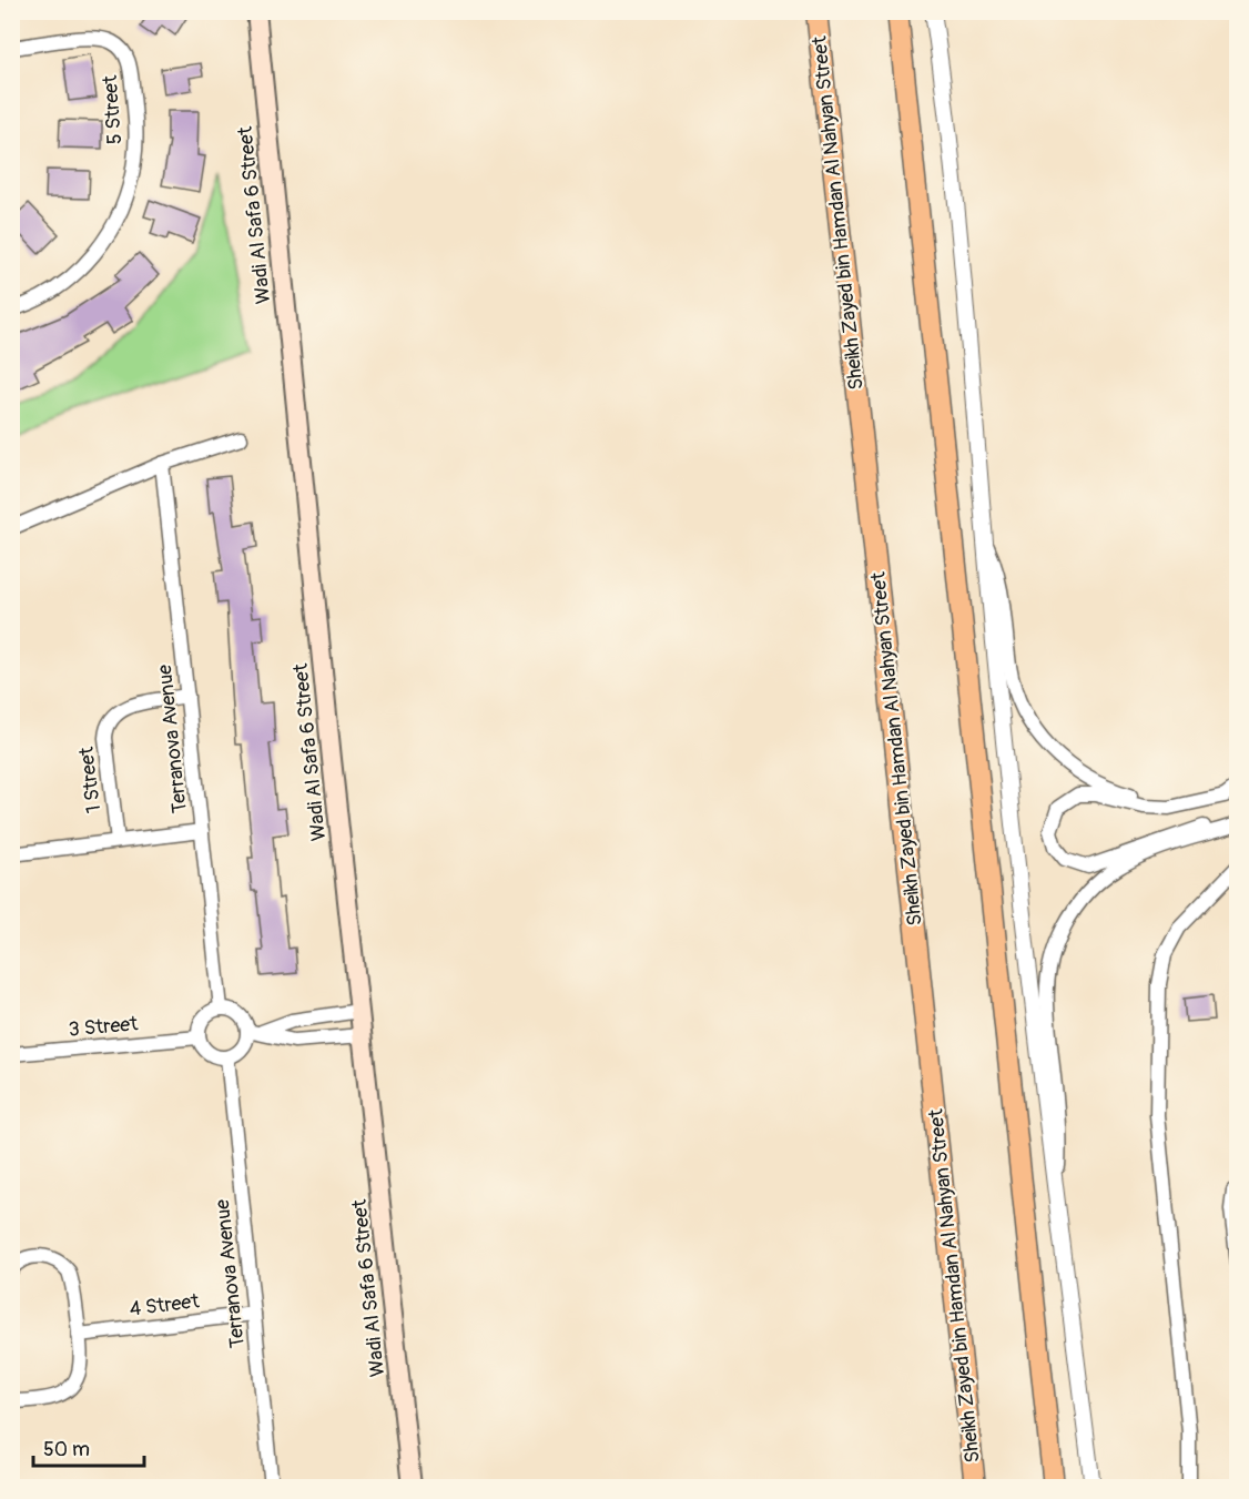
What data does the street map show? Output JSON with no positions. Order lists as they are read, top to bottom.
{
  "streets": {
    "main road": ["Sheikh Zayed bin Hamdan Al Nahyan Street", "Wadi Al Safa 6 Street"],
    "street": [
      "5 Street",
      "Terranova Avenue",
      "1 Street",
      "3 Street",
      "4 Street"
    ]
  },
  "crossings": [
    ["Terranova Avenue", "1 Street"],
    ["Terranova Avenue", "3 Street"],
    ["Terranova Avenue", "4 Street"]
  ],
  "scale_bar": "50 m"
}
